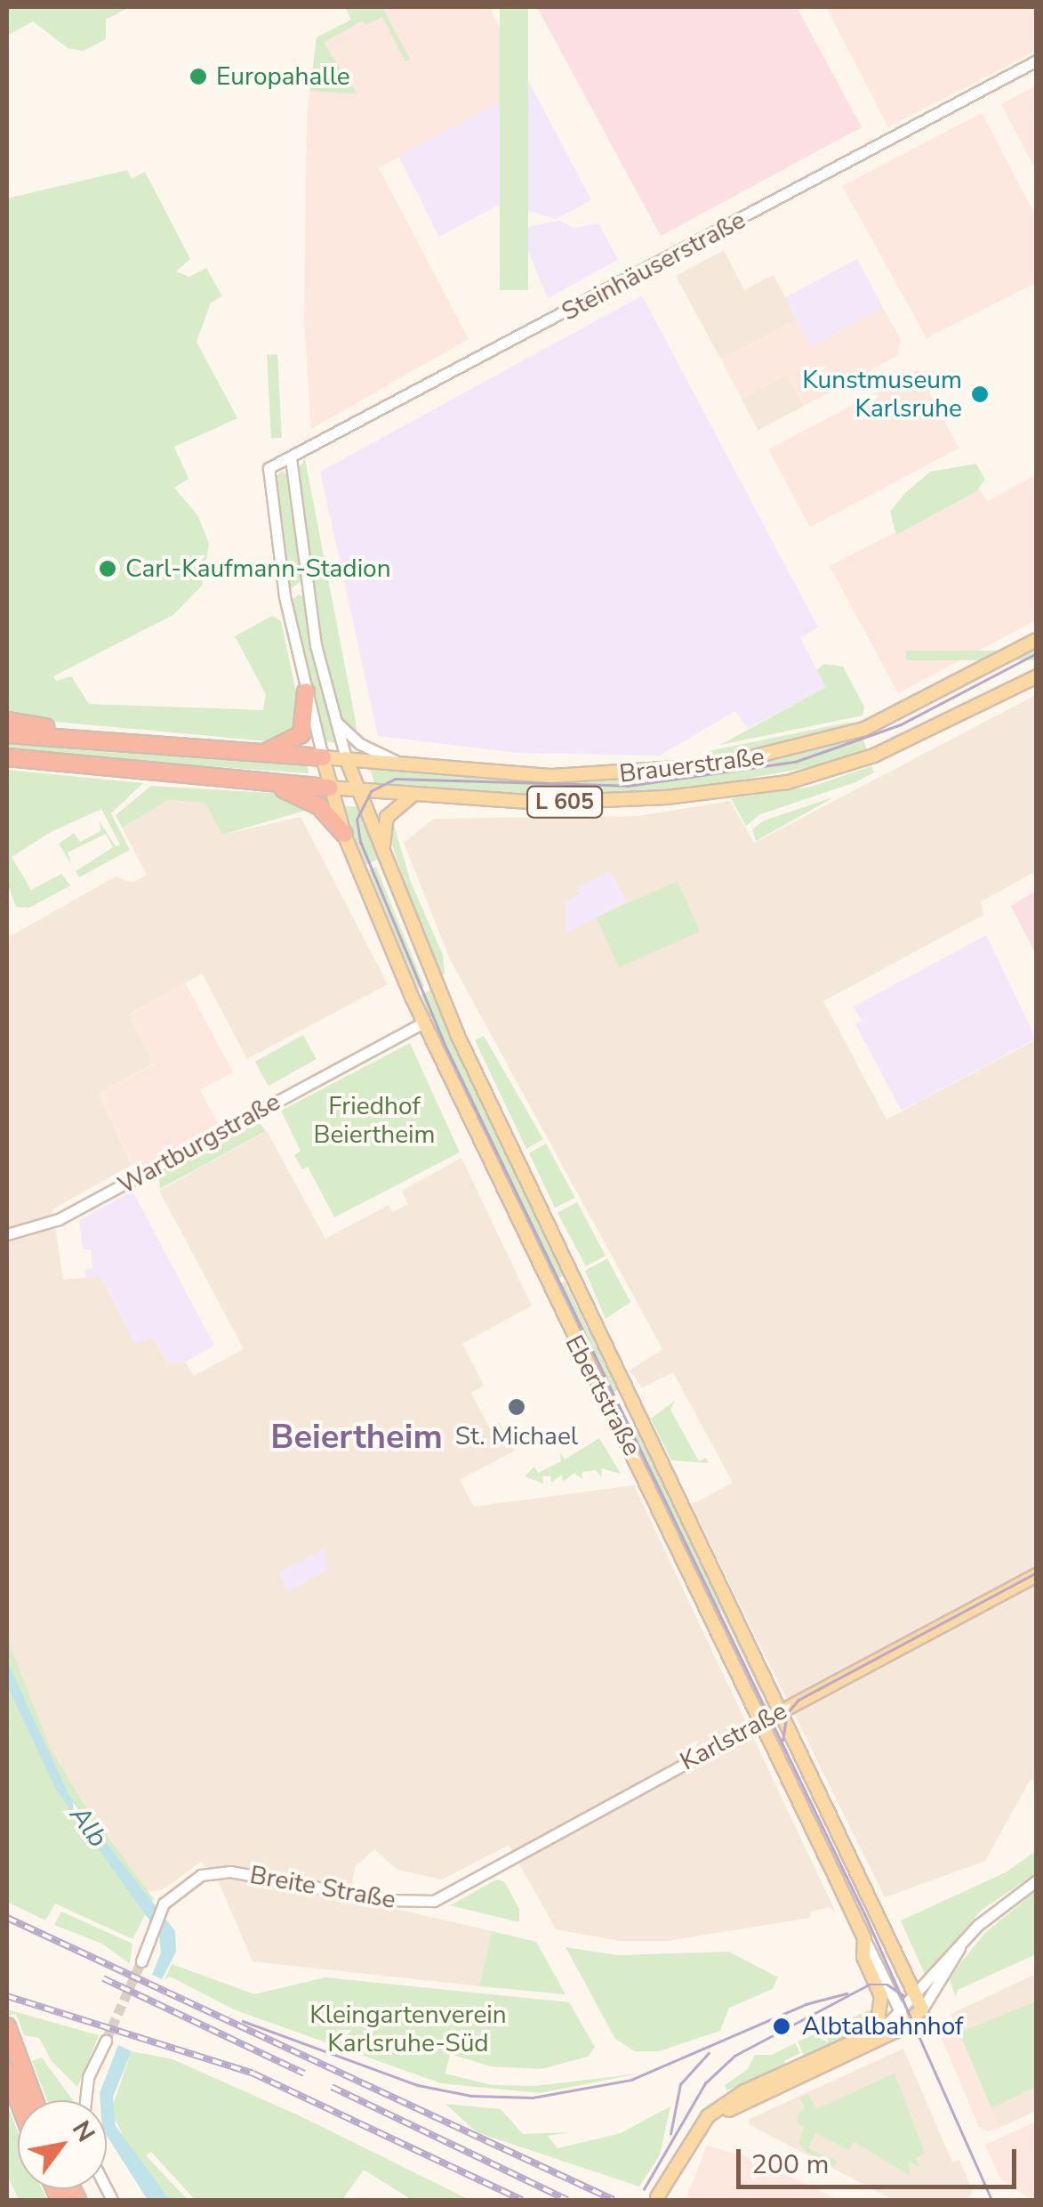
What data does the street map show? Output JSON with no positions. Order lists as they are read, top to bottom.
{
  "streets": {
    "highway": ["L 605"],
    "main road": ["Brauerstraße", "Ebertstraße", "Karlstraße"],
    "street": ["Steinhäuserstraße", "Wartburgstraße", "Breite Straße"]
  },
  "crossings": [
    ["Brauerstraße", "L 605"],
    ["Brauerstraße", "Ebertstraße"],
    ["L 605", "Ebertstraße"],
    ["Wartburgstraße", "Ebertstraße"],
    ["Ebertstraße", "Karlstraße"],
    ["Karlstraße", "Breite Straße"]
  ],
  "districts": ["Beiertheim"],
  "water": ["Alb"],
  "parks": ["Friedhof Beiertheim", "Kleingartenverein Karlsruhe-Süd"],
  "places": [
    "Europahalle",
    "Kunstmuseum Karlsruhe",
    "Carl-Kaufmann-Stadion",
    "St. Michael",
    "Albtalbahnhof"
  ],
  "scale_bar": "200 m",
  "north": "top right"
}
